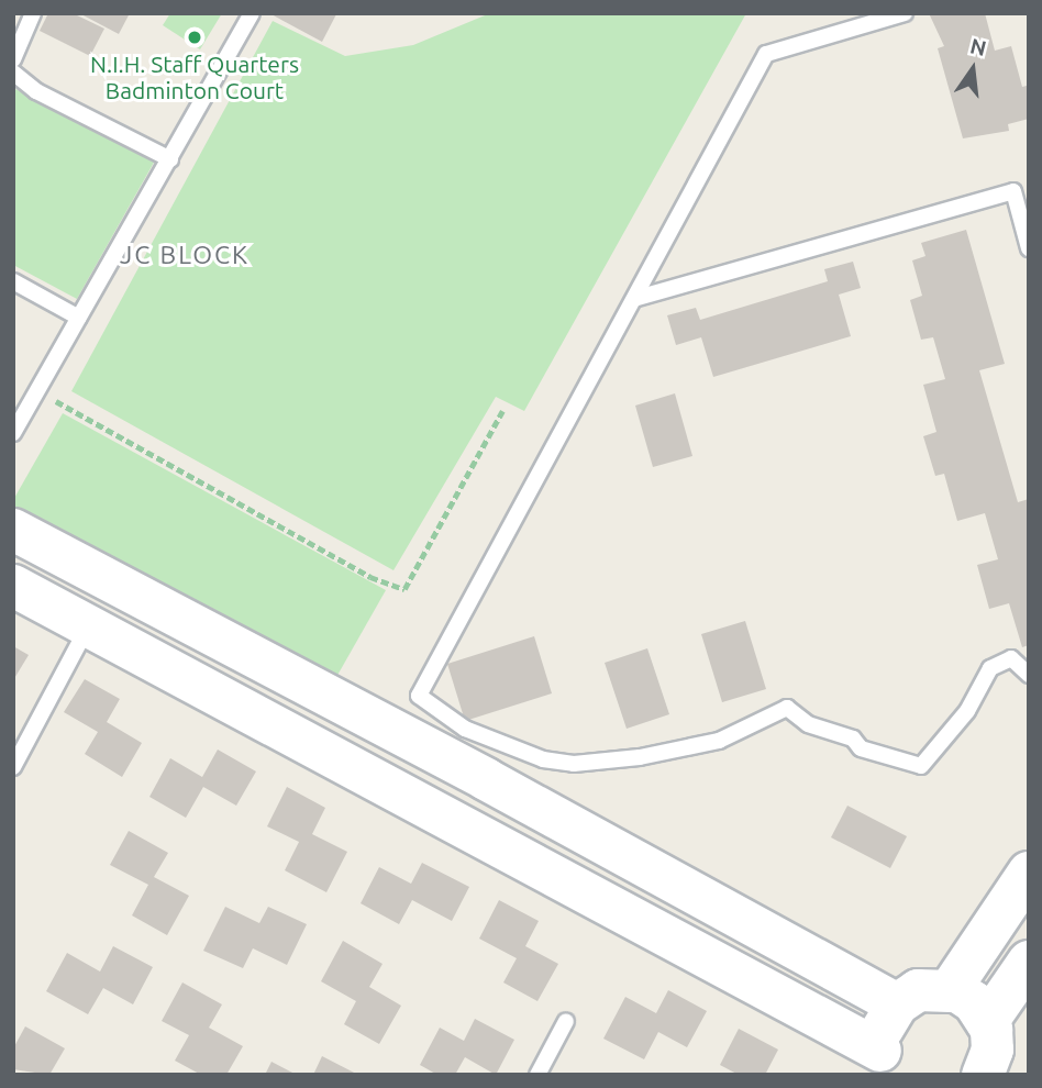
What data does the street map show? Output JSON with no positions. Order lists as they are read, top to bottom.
{
  "districts": ["JC BLOCK"],
  "places": ["N.I.H. Staff Quarters Badminton Court"],
  "north": "top"
}
